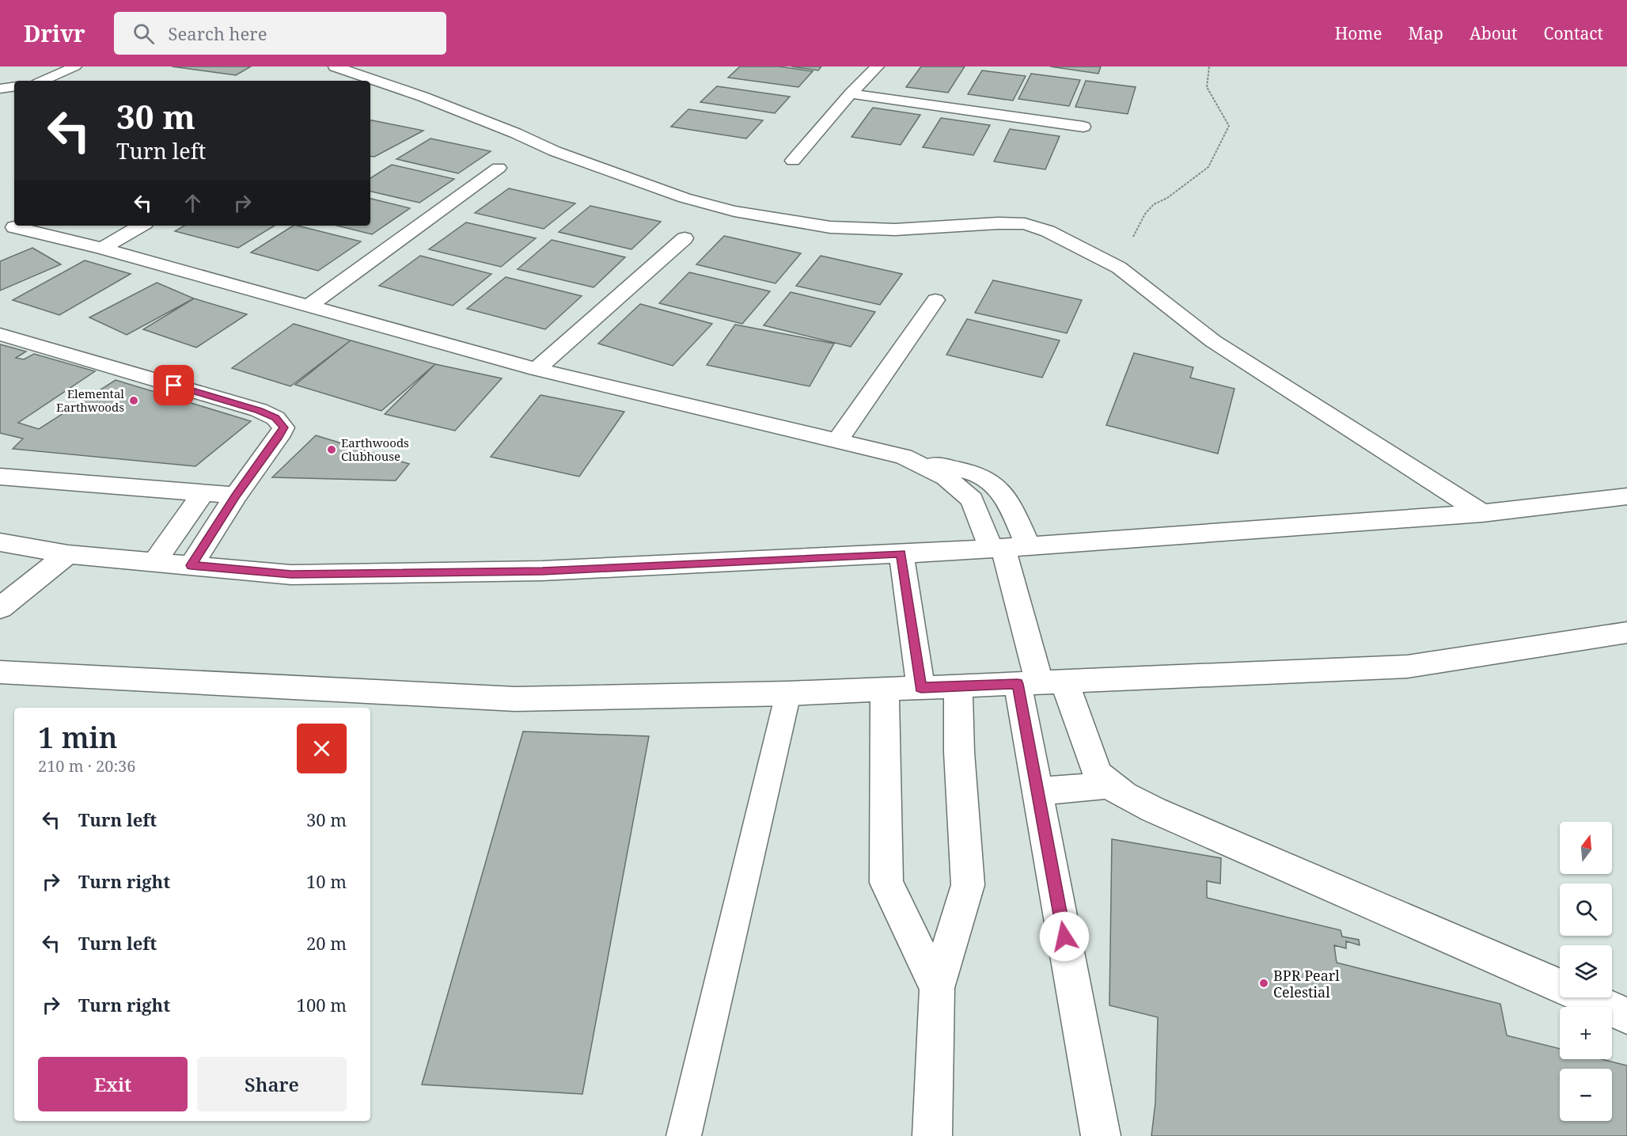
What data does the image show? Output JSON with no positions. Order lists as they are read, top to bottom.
{
  "places": ["Elemental Earthwoods", "Earthwoods Clubhouse", "BPR Pearl Celestial"],
  "north": "top",
  "page": {
    "header": "Drivr",
    "search": "Search here",
    "nav": [
      "Home",
      "Map",
      "About",
      "Contact"
    ],
    "turn": ["30 m", "Turn left"],
    "heading": ["1 min", "210 m · 20:36"],
    "list": [
      {
        "name": "Turn left",
        "value": "30 m"
      },
      {
        "name": "Turn right",
        "value": "10 m"
      },
      {
        "name": "Turn left",
        "value": "20 m"
      },
      {
        "name": "Turn right",
        "value": "100 m"
      }
    ],
    "map_buttons": ["+", "−"],
    "buttons": ["Exit", "Share"]
  }
}
